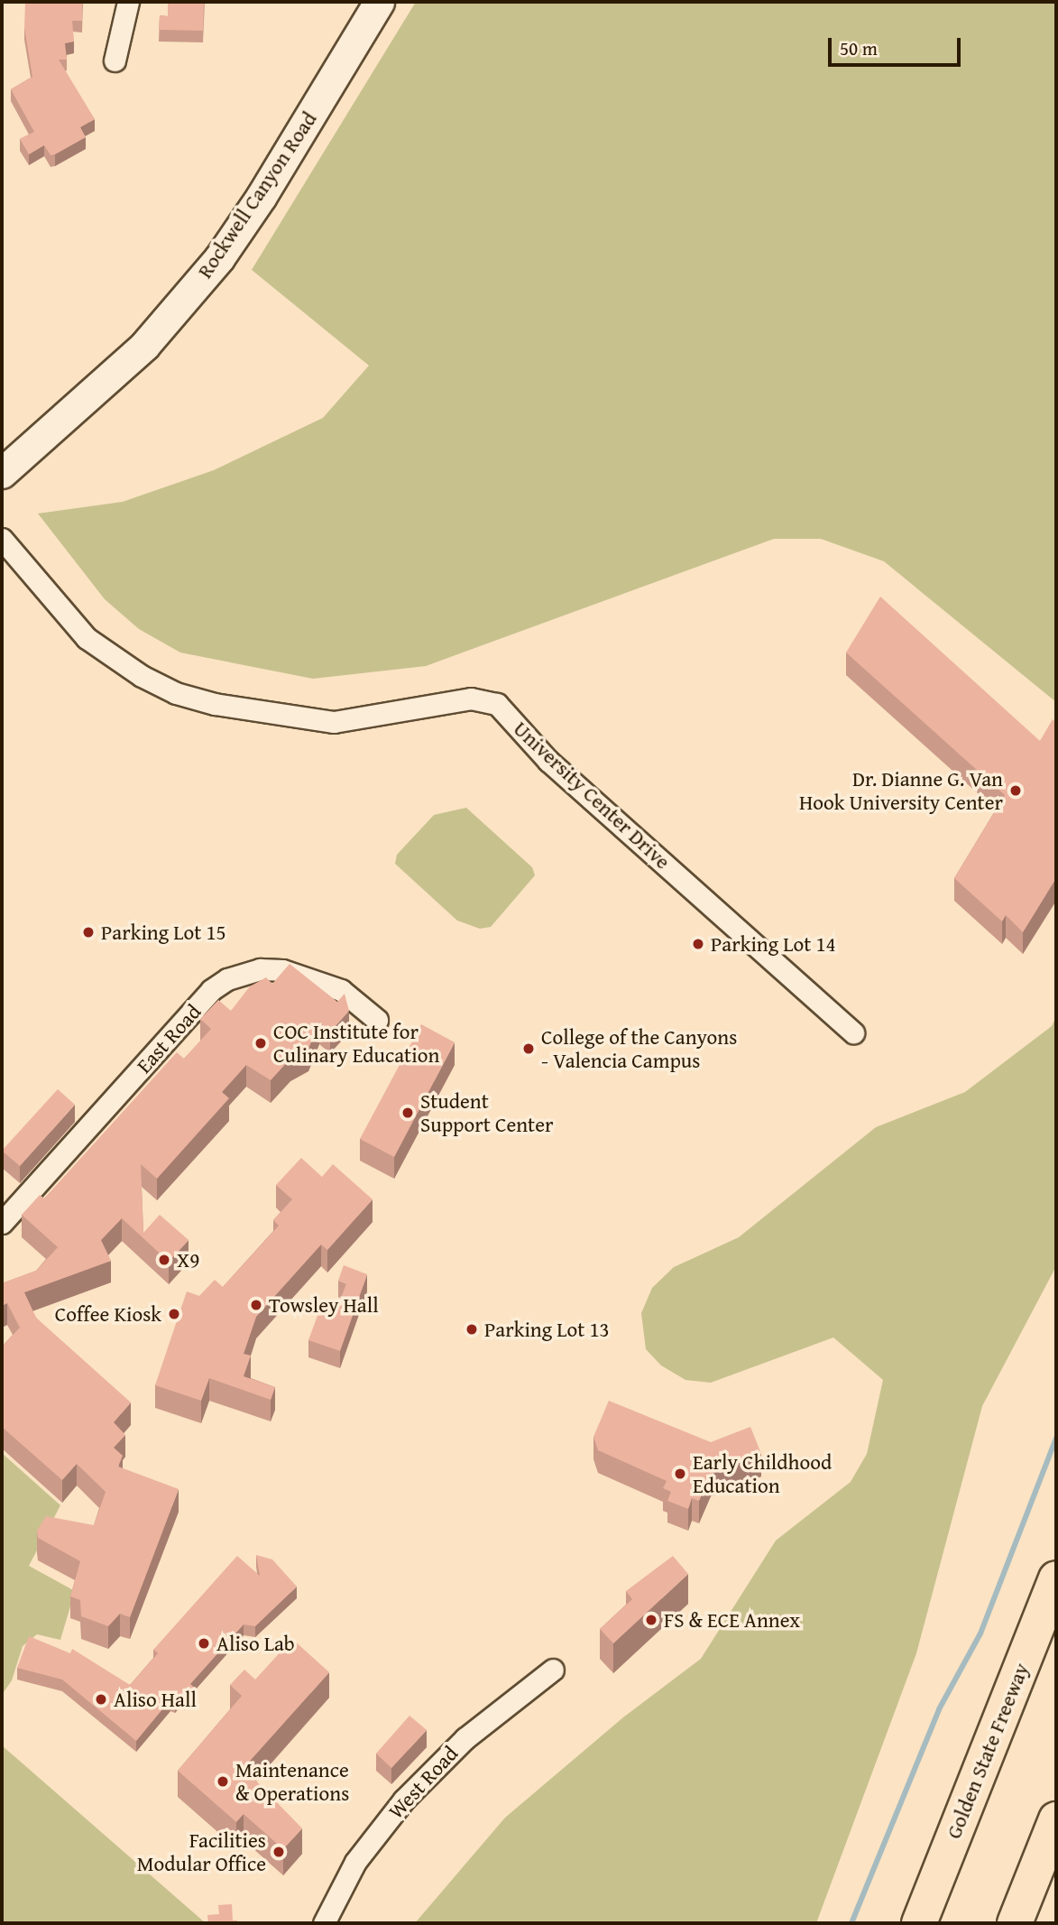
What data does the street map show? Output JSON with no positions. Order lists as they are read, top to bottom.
{
  "streets": {
    "highway": ["Golden State Freeway"],
    "street": [
      "Rockwell Canyon Road",
      "University Center Drive",
      "East Road",
      "West Road"
    ]
  },
  "places": [
    "Dr. Dianne G. Van Hook University Center",
    "Parking Lot 15",
    "Parking Lot 14",
    "COC Institute for Culinary Education",
    "College of the Canyons - Valencia Campus",
    "Student Support Center",
    "X9",
    "Towsley Hall",
    "Coffee Kiosk",
    "Parking Lot 13",
    "Early Childhood Education",
    "FS & ECE Annex",
    "Aliso Lab",
    "Aliso Hall",
    "Maintenance & Operations",
    "Facilities Modular Office"
  ],
  "scale_bar": "50 m"
}
